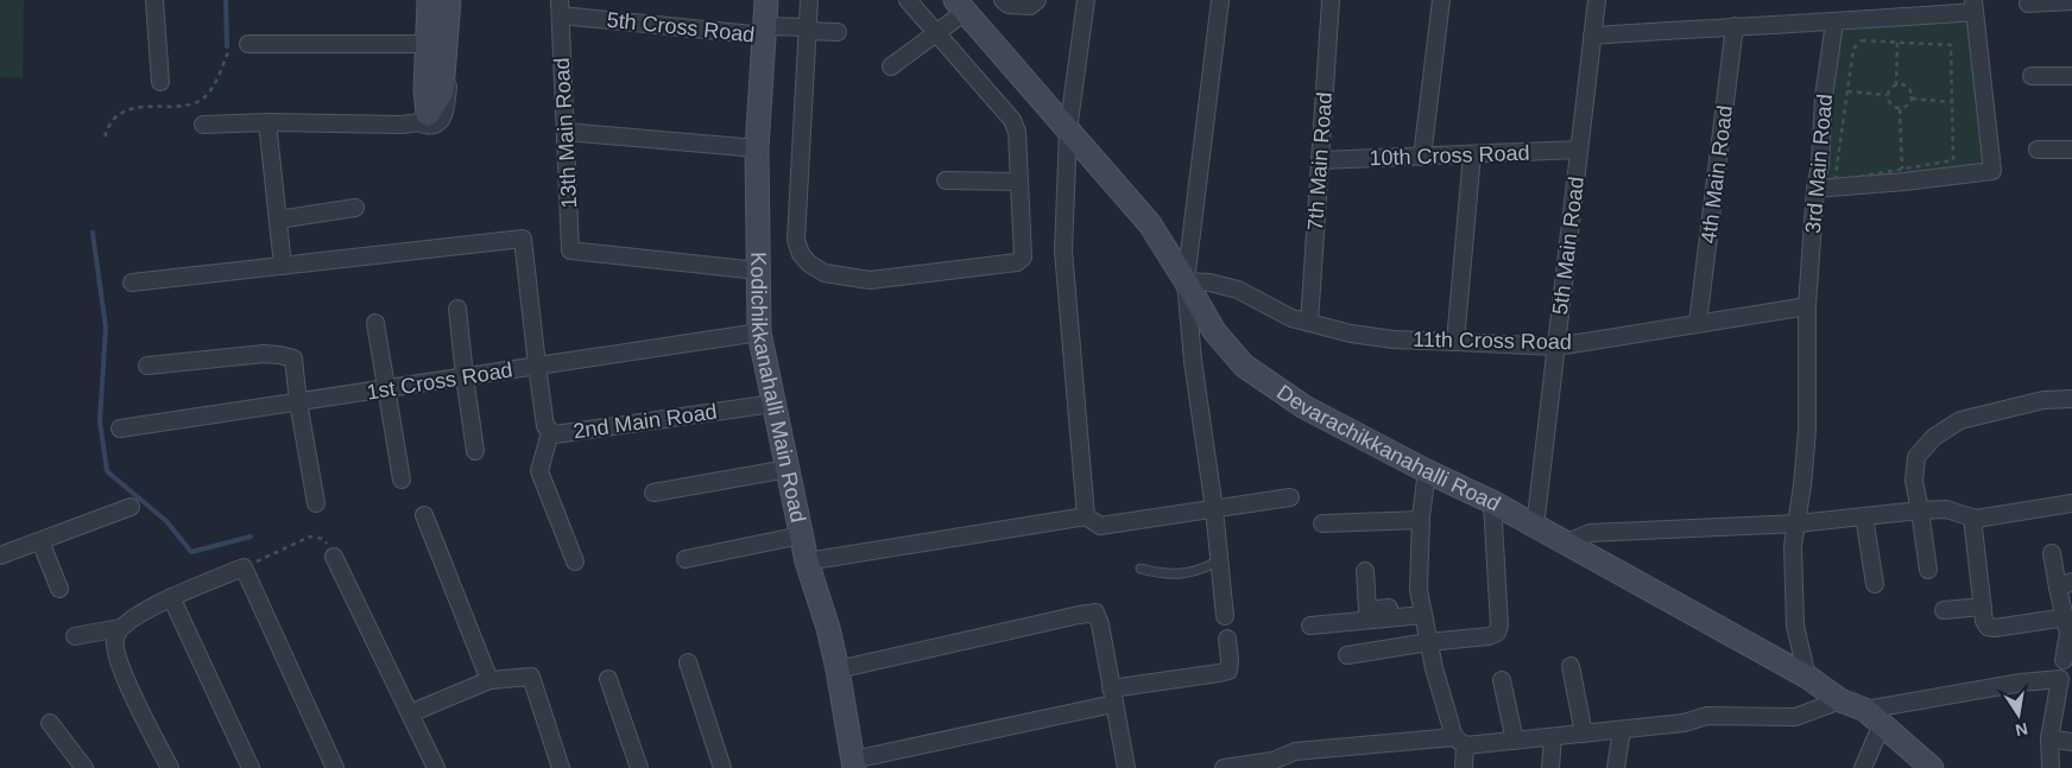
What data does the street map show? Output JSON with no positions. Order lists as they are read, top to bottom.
{
  "streets": {
    "street": [
      "5th Cross Road",
      "13th Main Road",
      "10th Cross Road",
      "7th Main Road",
      "3rd Main Road",
      "4th Main Road",
      "5th Main Road",
      "11th Cross Road",
      "1st Cross Road",
      "Kodichikkanahalli Main Road",
      "2nd Main Road",
      "Devarachikkanahalli Road"
    ]
  },
  "crossings": [
    ["5th Cross Road", "13th Main Road"],
    ["5th Cross Road", "Kodichikkanahalli Main Road"],
    ["13th Main Road", "Kodichikkanahalli Main Road"],
    ["10th Cross Road", "7th Main Road"],
    ["10th Cross Road", "5th Main Road"],
    ["7th Main Road", "11th Cross Road"],
    ["3rd Main Road", "11th Cross Road"],
    ["3rd Main Road", "Devarachikkanahalli Road"],
    ["4th Main Road", "11th Cross Road"],
    ["5th Main Road", "11th Cross Road"],
    ["5th Main Road", "Devarachikkanahalli Road"],
    ["11th Cross Road", "Devarachikkanahalli Road"],
    ["1st Cross Road", "Kodichikkanahalli Main Road"],
    ["1st Cross Road", "2nd Main Road"],
    ["Kodichikkanahalli Main Road", "2nd Main Road"]
  ],
  "north": "bottom"
}
